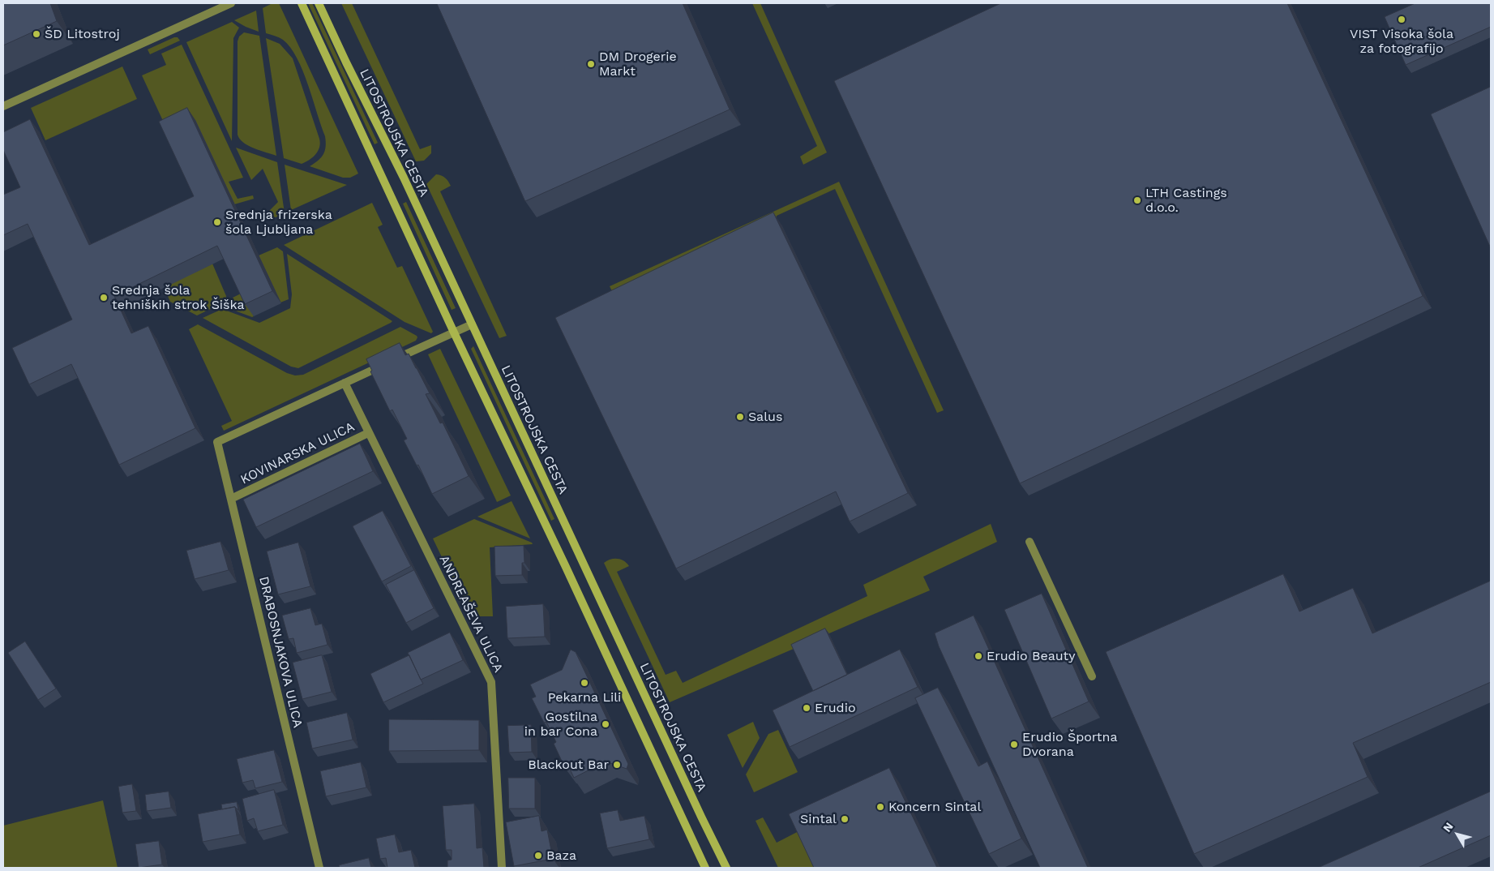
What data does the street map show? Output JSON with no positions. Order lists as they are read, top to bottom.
{
  "streets": {
    "main road": ["LITOSTROJSKA CESTA"],
    "street": ["KOVINARSKA ULICA", "ANDREAŠEVA ULICA", "DRABOSNJAKOVA ULICA"]
  },
  "crossings": [
    ["KOVINARSKA ULICA", "ANDREAŠEVA ULICA"],
    ["KOVINARSKA ULICA", "DRABOSNJAKOVA ULICA"]
  ],
  "places": [
    "VIST Visoka šola za fotografijo",
    "ŠD Litostroj",
    "DM Drogerie Markt",
    "LTH Castings d.o.o.",
    "Srednja frizerska šola Ljubljana",
    "Srednja šola tehniških strok Šiška",
    "Salus",
    "Erudio Beauty",
    "Pekarna Lili",
    "Erudio",
    "Gostilna in bar Cona",
    "Erudio Športna Dvorana",
    "Blackout Bar",
    "Koncern Sintal",
    "Sintal",
    "Baza"
  ],
  "north": "top left"
}
